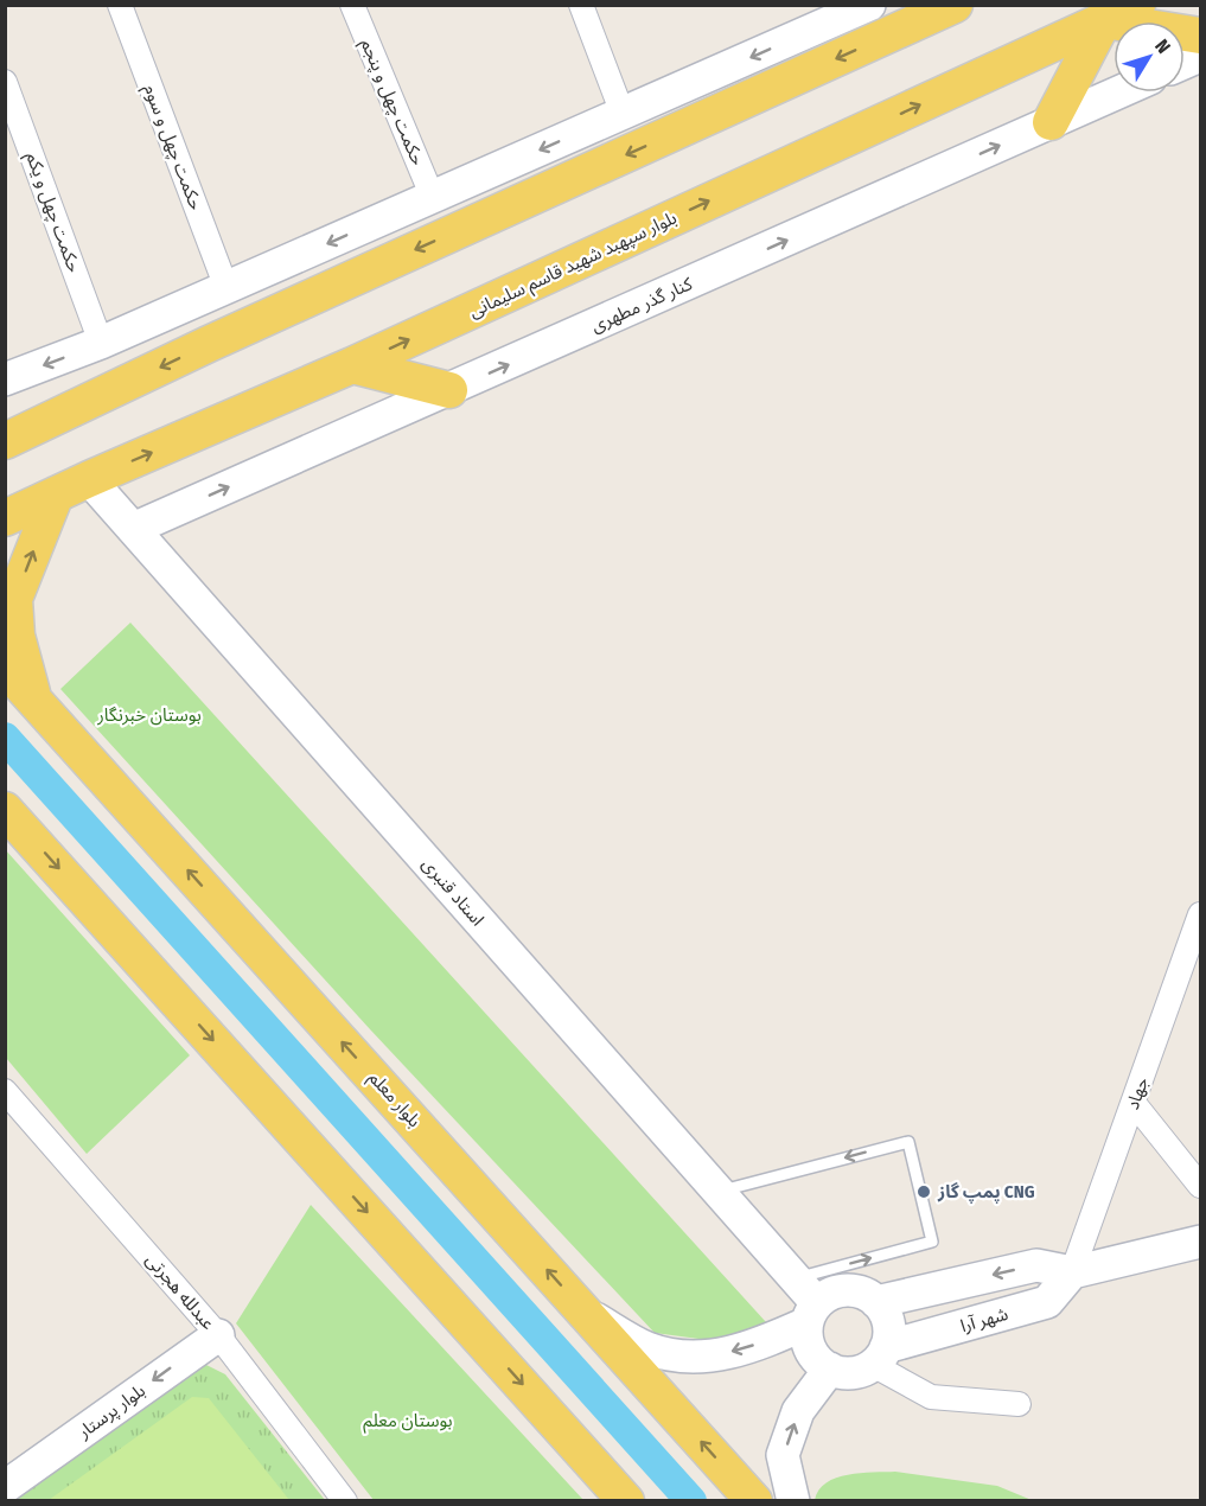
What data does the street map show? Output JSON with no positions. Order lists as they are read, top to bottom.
{
  "streets": {
    "main road": ["بلوار سپهبد شهید قاسم سلیمانی", "بلوار معلم"],
    "street": [
      "حکمت چهل و پنجم",
      "حکمت چهل و سوم",
      "حکمت چهل و یکم",
      "کنار گذر مطهری",
      "استاد قنبری",
      "جهاد",
      "عبدلله هجرتی",
      "شهر آرا",
      "بلوار پرستار"
    ]
  },
  "crossings": [
    ["بلوار سپهبد شهید قاسم سلیمانی", "استاد قنبری"],
    ["کنار گذر مطهری", "استاد قنبری"],
    ["استاد قنبری", "شهر آرا"],
    ["جهاد", "شهر آرا"],
    ["عبدلله هجرتی", "بلوار پرستار"]
  ],
  "one_way": ["بلوار پرستار"],
  "parks": ["بوستان خبرنگار", "بوستان معلم"],
  "places": ["پمپ گاز CNG"],
  "north": "top right"
}
